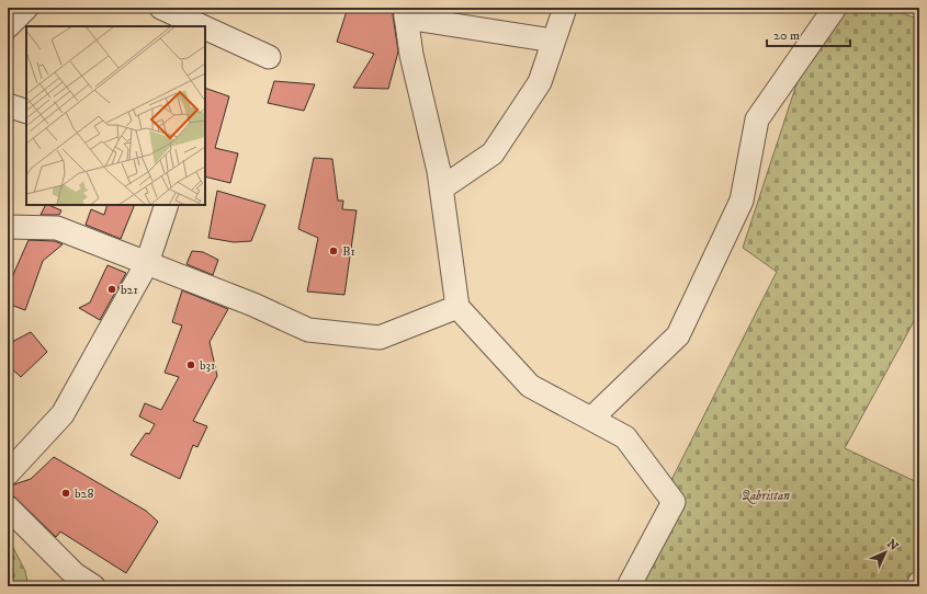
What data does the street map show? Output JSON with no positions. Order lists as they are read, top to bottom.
{
  "parks": ["Qabristan"],
  "places": [
    "B1",
    "b21",
    "b31",
    "b28"
  ],
  "scale_bar": "20 m",
  "north": "top right"
}
